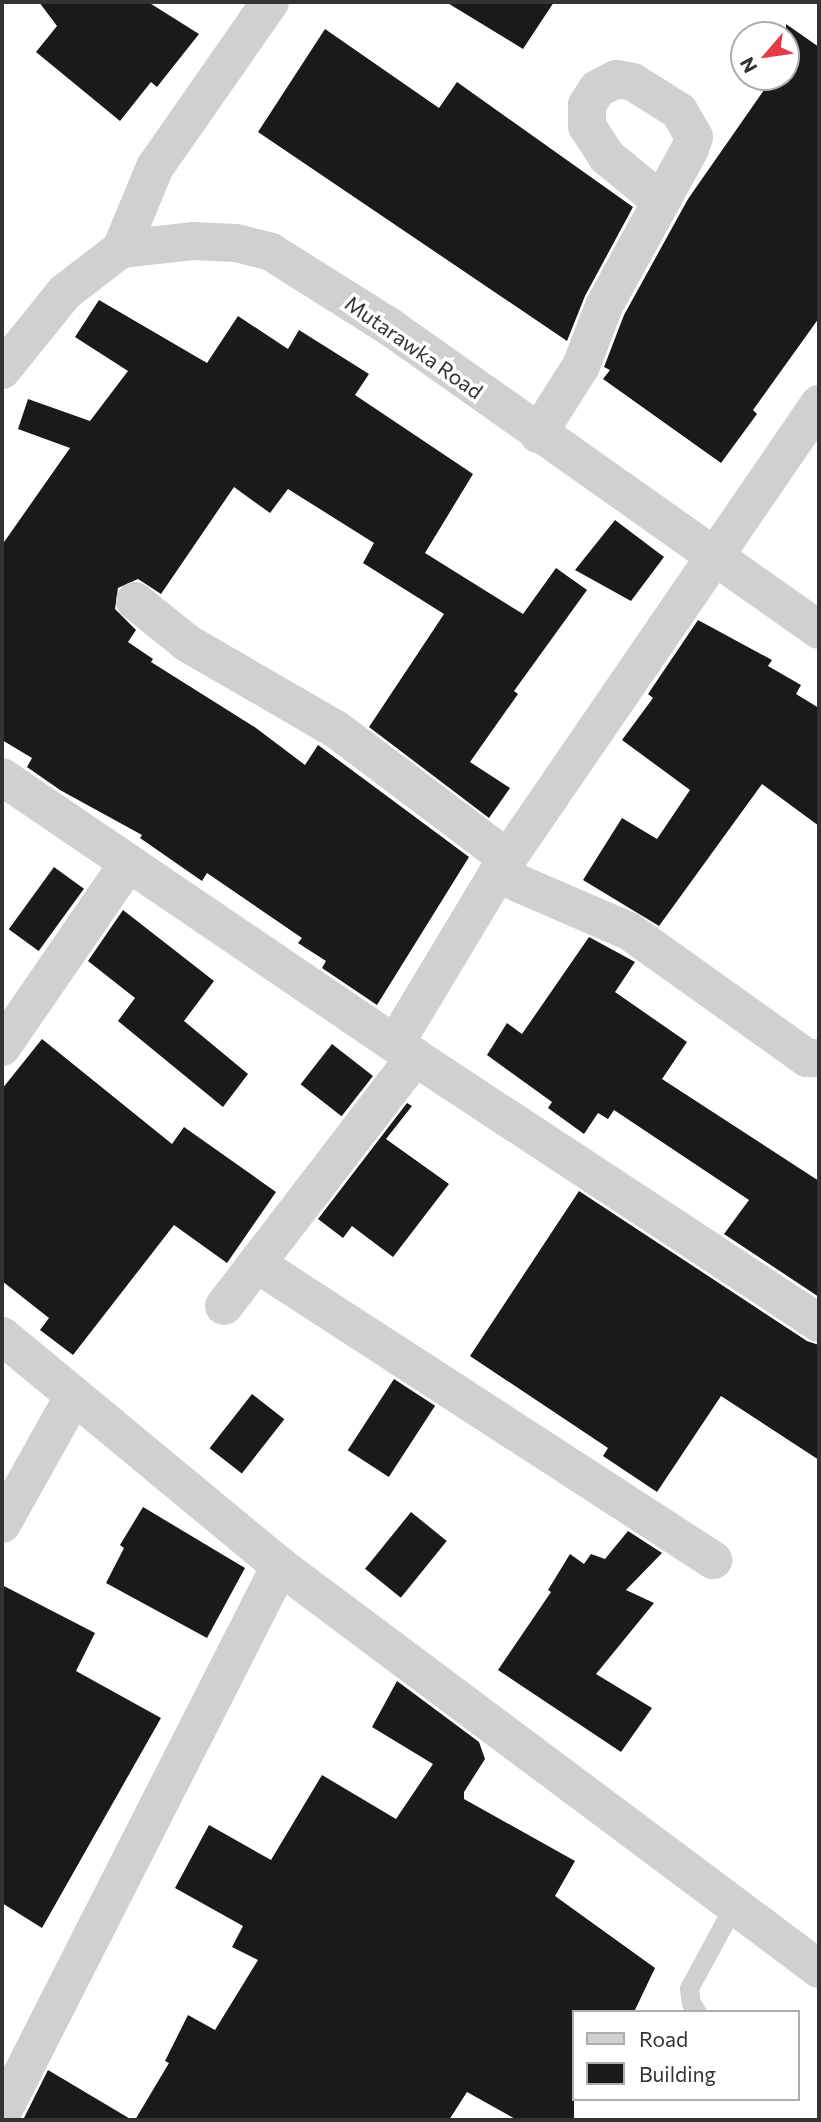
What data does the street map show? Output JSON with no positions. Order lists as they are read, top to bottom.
{
  "streets": {
    "street": ["Mutarawka Road"]
  },
  "legend": ["Road", "Building"],
  "north": "bottom left"
}
